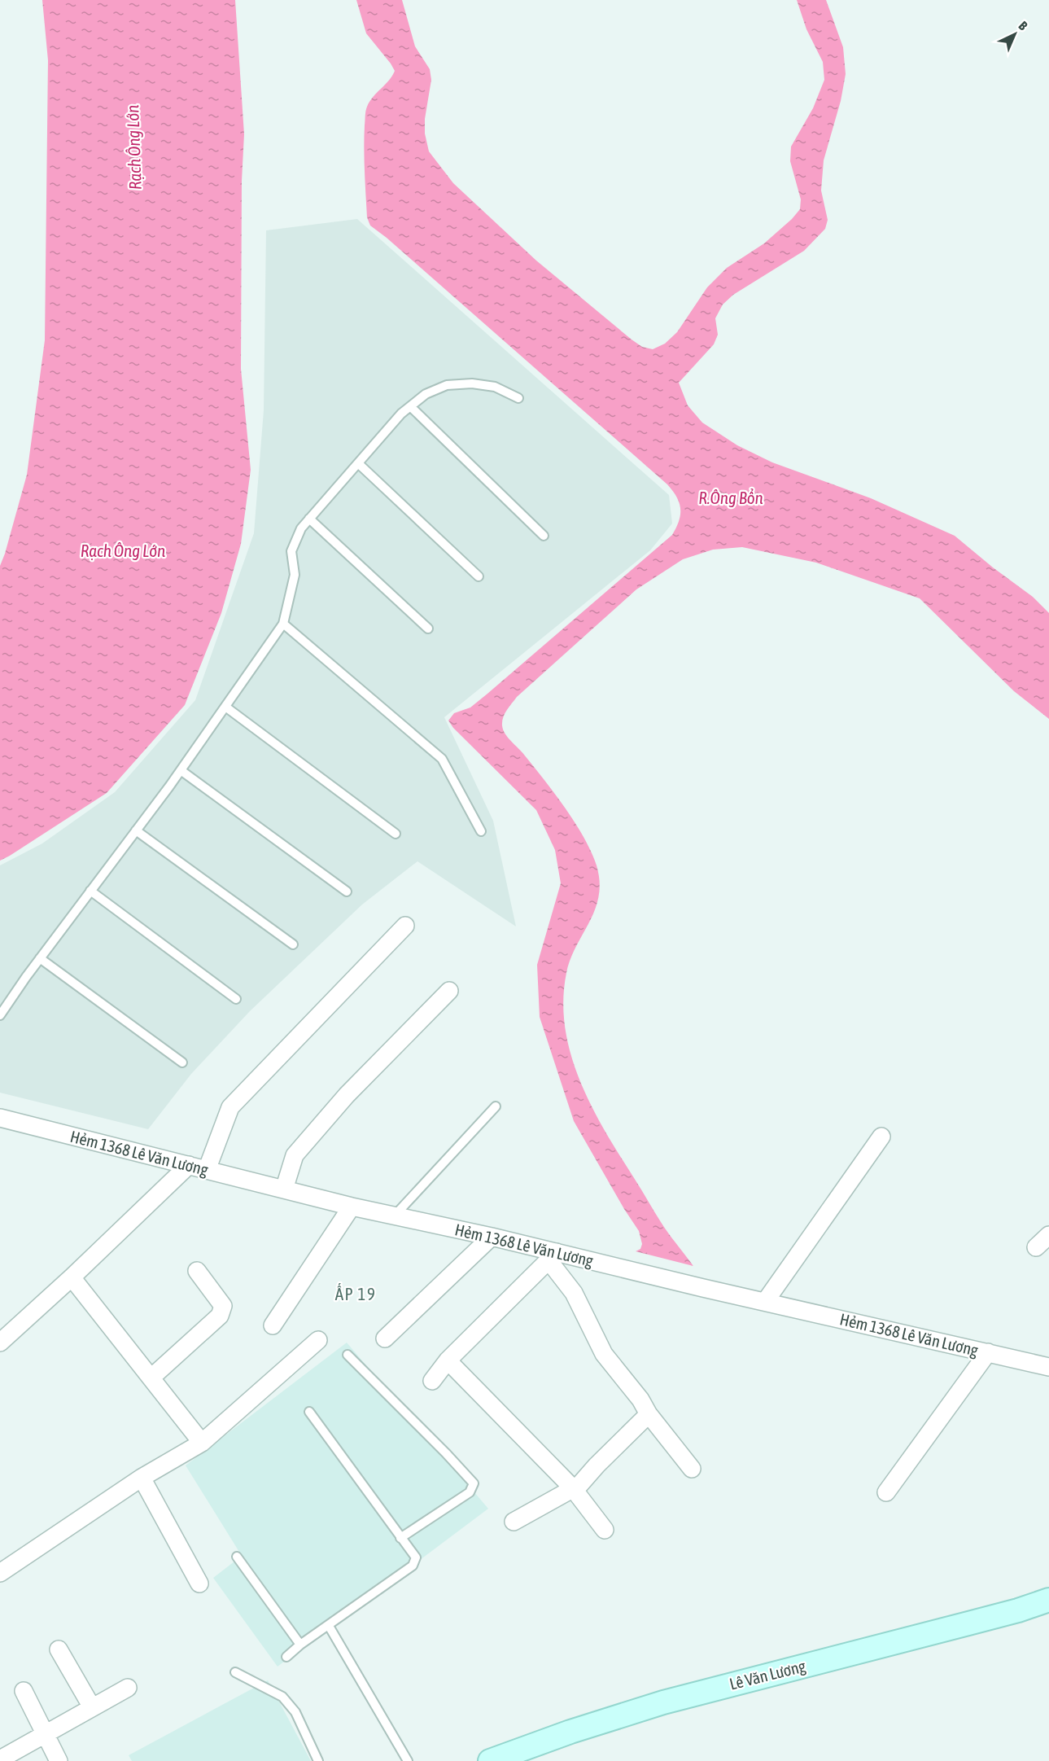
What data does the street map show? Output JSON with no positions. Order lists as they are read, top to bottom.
{
  "streets": {
    "main road": ["Lê Văn Lương"],
    "street": ["Hẻm 1368 Lê Văn Lương"]
  },
  "districts": ["ẤP 19"],
  "water": ["Rạch Ông Lớn", "R.Ông Bổn"],
  "north": "top right"
}
